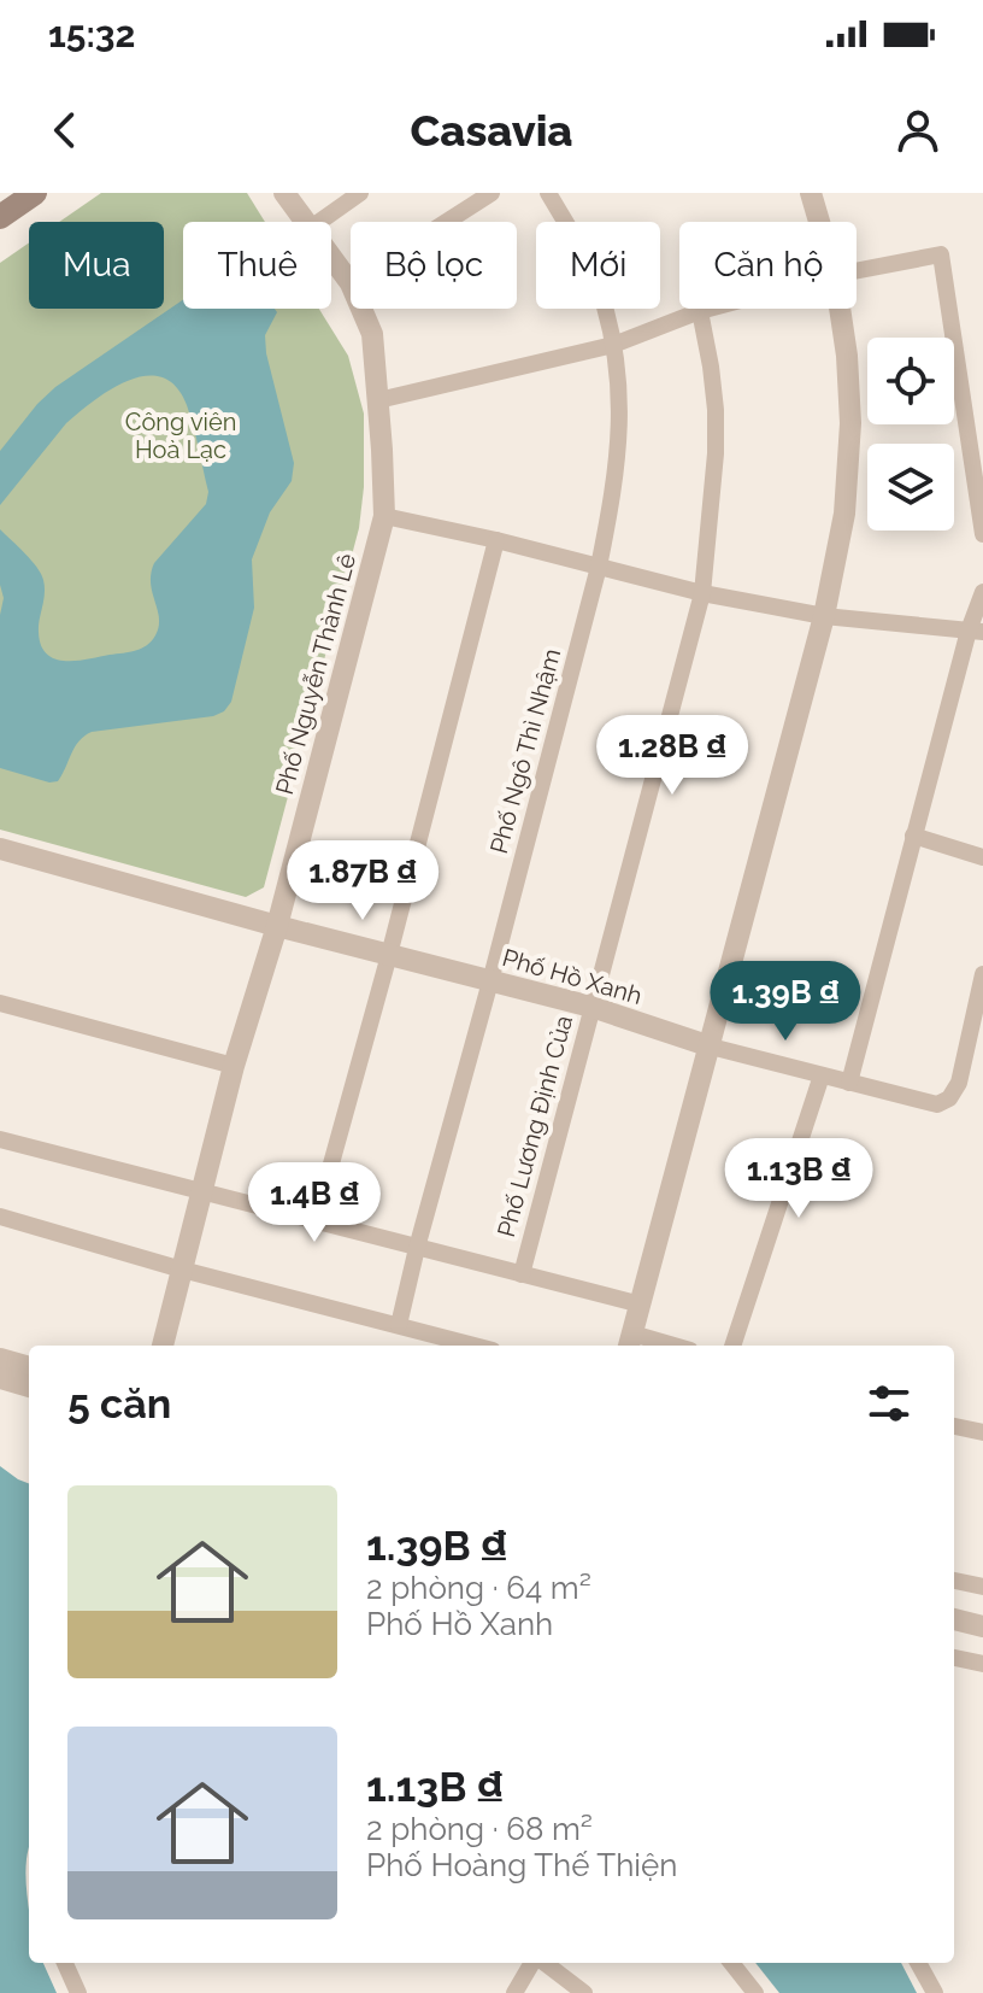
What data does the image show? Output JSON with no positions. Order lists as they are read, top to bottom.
{
  "streets": {
    "street": [
      "Phố Nguyễn Thành Lê",
      "Phố Ngô Thì Nhậm",
      "Phố Hồ Xanh",
      "Phố Lương Định Của"
    ]
  },
  "crossings": [
    ["Phố Nguyễn Thành Lê", "Phố Hồ Xanh"],
    ["Phố Ngô Thì Nhậm", "Phố Hồ Xanh"],
    ["Phố Hồ Xanh", "Phố Lương Định Của"]
  ],
  "parks": ["Công viên Hoà Lạc"],
  "page": {
    "status": "15:32",
    "header": "Casavia",
    "chip": [
      "Mua",
      "Thuê",
      "Bộ lọc",
      "Mới",
      "Căn hộ"
    ],
    "price": [
      "1.28B ₫",
      "1.87B ₫",
      "1.39B ₫",
      "1.13B ₫",
      "1.4B ₫"
    ],
    "heading": "5 căn",
    "list": [
      {
        "name": "1.39B ₫",
        "note": "2 phòng · 64 m² · Phố Hồ Xanh"
      },
      {
        "name": "1.13B ₫",
        "note": "2 phòng · 68 m² · Phố Hoàng Thế Thiện"
      }
    ]
  }
}
